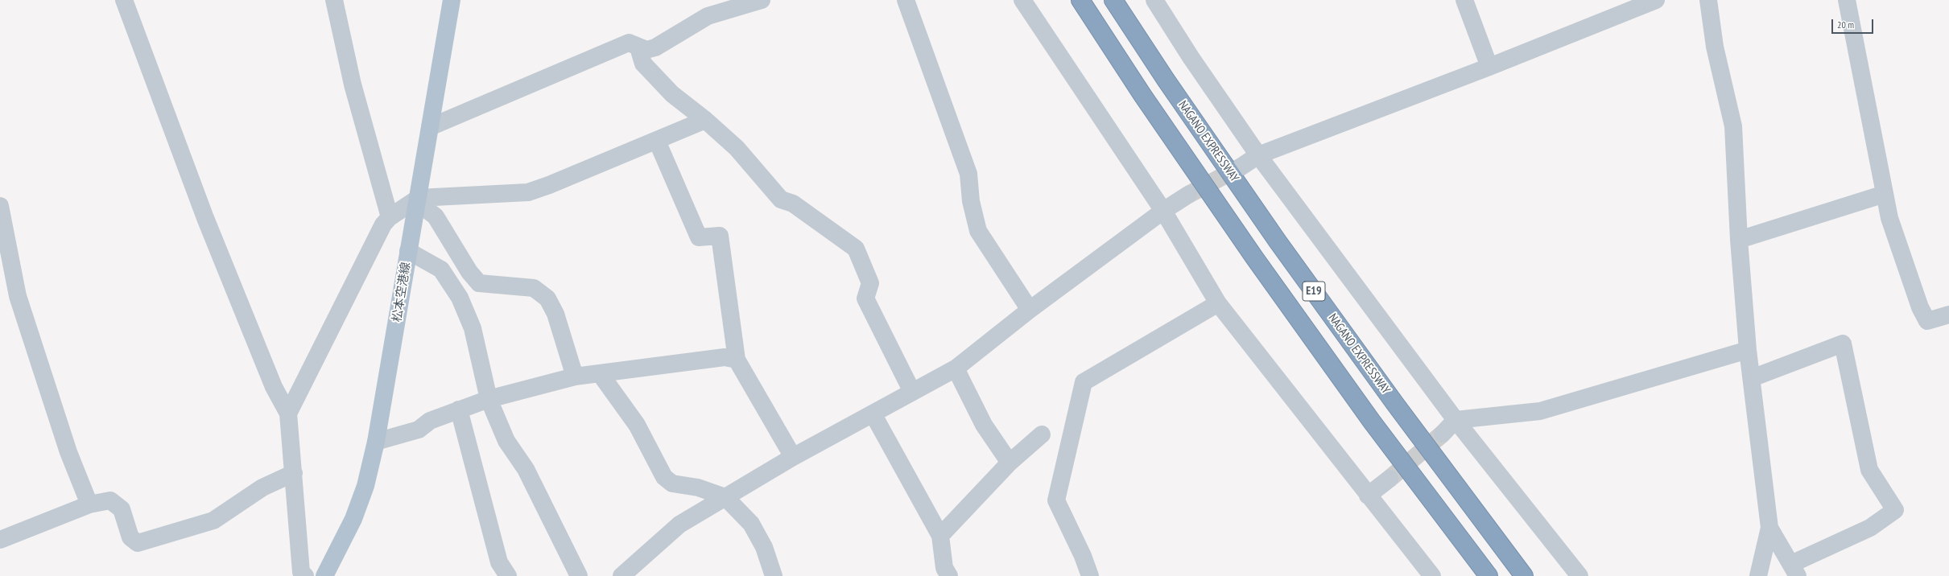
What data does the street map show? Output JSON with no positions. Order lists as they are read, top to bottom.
{
  "streets": {
    "highway": ["NAGANO EXPRESSWAY", "E19"],
    "main road": ["松本空港線"]
  },
  "scale_bar": "20 m"
}
